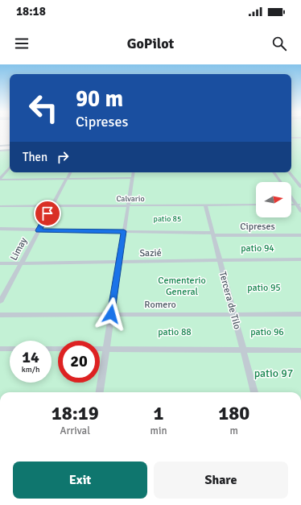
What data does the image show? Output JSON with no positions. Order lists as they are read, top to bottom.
{
  "streets": {
    "lane": [
      "Calvario",
      "Cipreses",
      "Limay",
      "Sazié",
      "Tercera de Tilo",
      "Romero"
    ]
  },
  "crossings": [
    ["Calvario", "Limay"],
    ["Calvario", "Tercera de Tilo"],
    ["Cipreses", "Limay"],
    ["Cipreses", "Tercera de Tilo"],
    ["Limay", "Sazié"],
    ["Sazié", "Tercera de Tilo"],
    ["Tercera de Tilo", "Romero"]
  ],
  "parks": [
    "patio 85",
    "patio 94",
    "Cementerio General",
    "patio 95",
    "patio 88",
    "patio 96",
    "patio 97"
  ],
  "north": "right",
  "page": {
    "status": "18:18",
    "header": "GoPilot",
    "turn": ["90 m", "Cipreses"],
    "then": "Then",
    "speed": "14 km/h",
    "limit": "20",
    "eta": [
      "18:19",
      "Arrival",
      "1",
      "min",
      "180",
      "m"
    ],
    "buttons": ["Exit", "Share"]
  }
}
